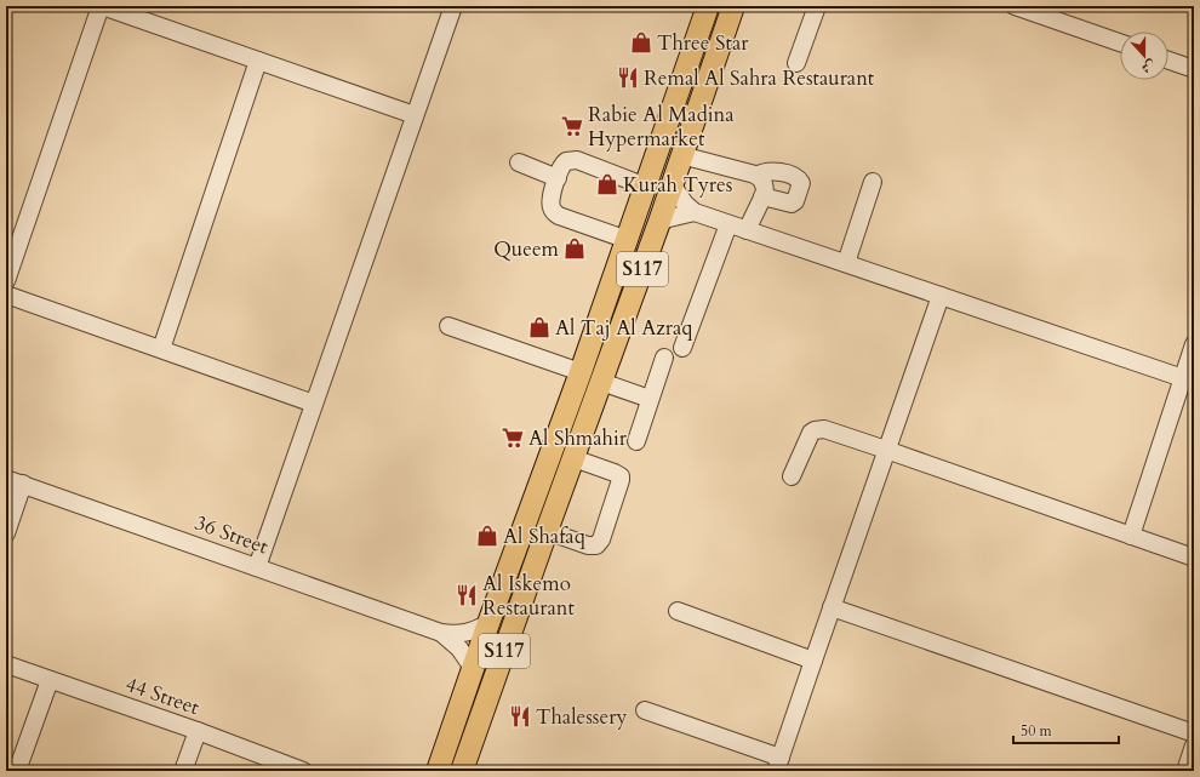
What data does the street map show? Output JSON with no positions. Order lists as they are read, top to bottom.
{
  "streets": {
    "main road": ["S117"],
    "lane": ["36 Street", "44 Street"]
  },
  "crossings": [
    ["S117", "36 Street"]
  ],
  "places": {
    "shop": [
      "Three Star",
      "Kurah Tyres",
      "Queem",
      "Al Taj Al Azraq",
      "Al Shafaq"
    ],
    "restaurant": ["Remal Al Sahra Restaurant", "Al Iskemo Restaurant", "Thalessery"],
    "supermarket": ["Rabie Al Madina Hypermarket", "Al Shmahir"]
  },
  "scale_bar": "50 m",
  "north": "bottom"
}
